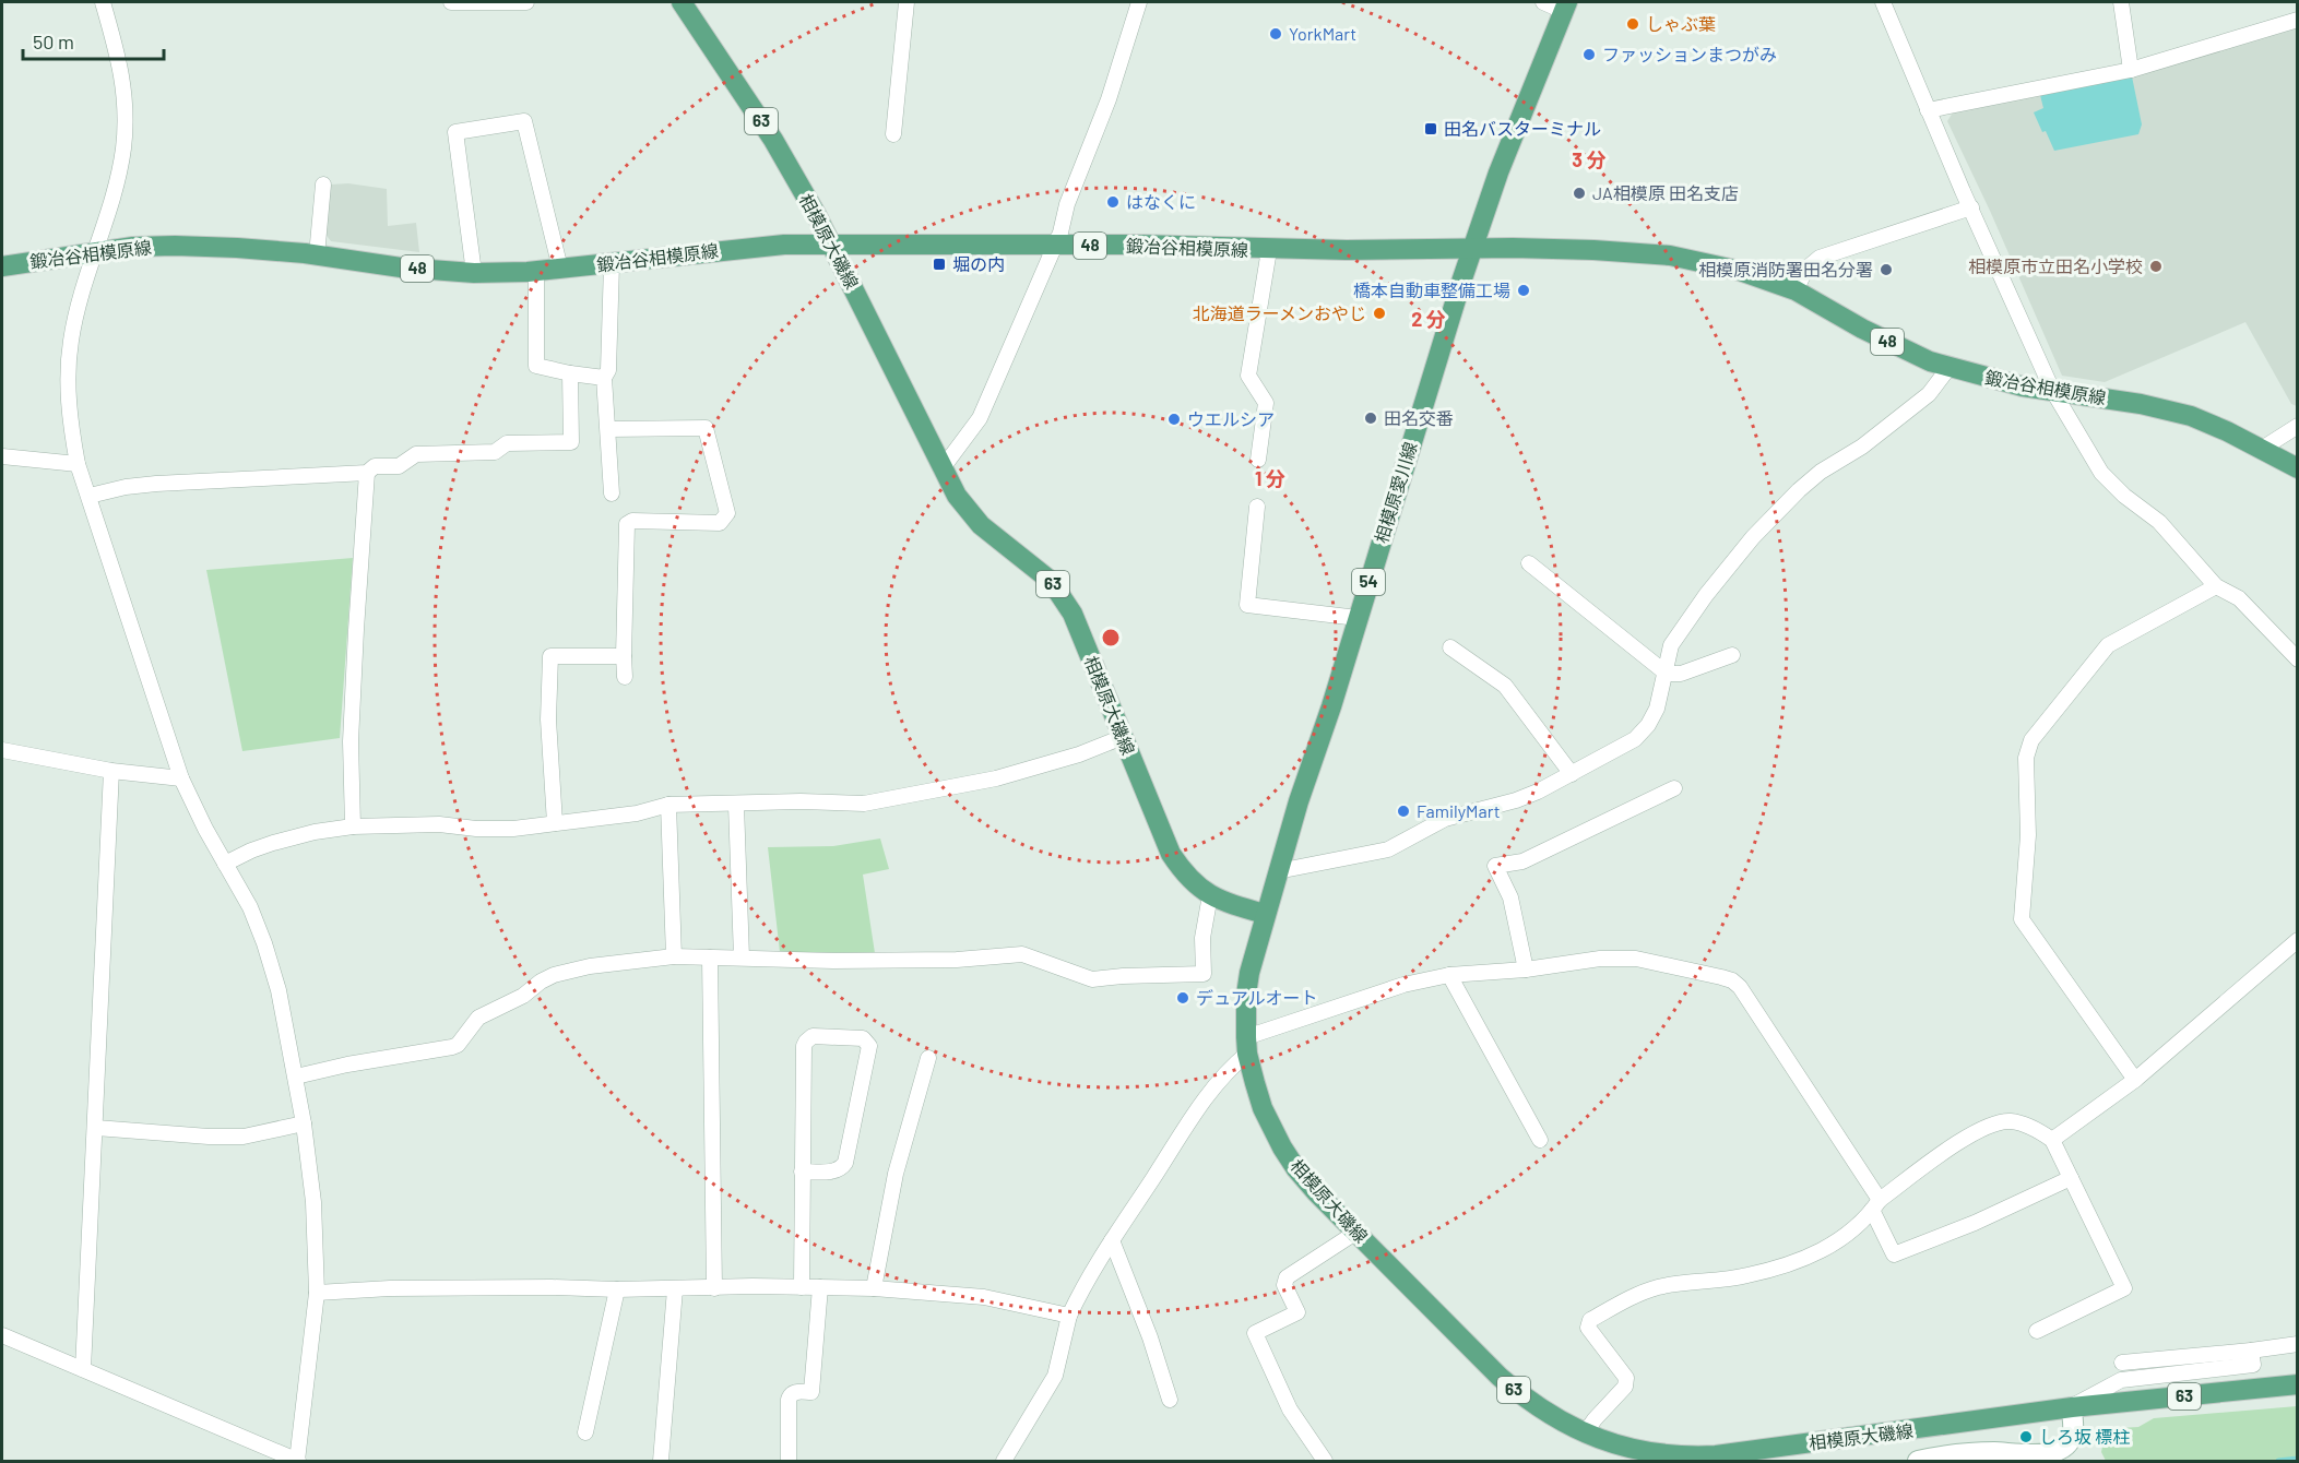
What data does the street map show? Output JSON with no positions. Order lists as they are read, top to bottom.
{
  "streets": {
    "main road": [
      "63",
      "相模原大磯線",
      "48",
      "鍛冶谷相模原線",
      "相模原愛川線",
      "54"
    ]
  },
  "crossings": [
    ["相模原大磯線", "鍛冶谷相模原線"],
    ["相模原大磯線", "相模原愛川線"],
    ["鍛冶谷相模原線", "相模原愛川線"]
  ],
  "places": {
    "other": [
      "しゃぶ葉",
      "YorkMart",
      "ファッションまつがみ",
      "JA相模原 田名支店",
      "はなくに",
      "相模原市立田名小学校",
      "相模原消防署田名分署",
      "橋本自動車整備工場",
      "北海道ラーメンおやじ",
      "田名交番",
      "ウエルシア",
      "FamilyMart",
      "デュアルオート",
      "しろ坂 標柱"
    ],
    "transit": ["田名バスターミナル", "堀の内"]
  },
  "scale_bar": "50 m",
  "rings": ["3 分", "2 分", "1 分"]
}
